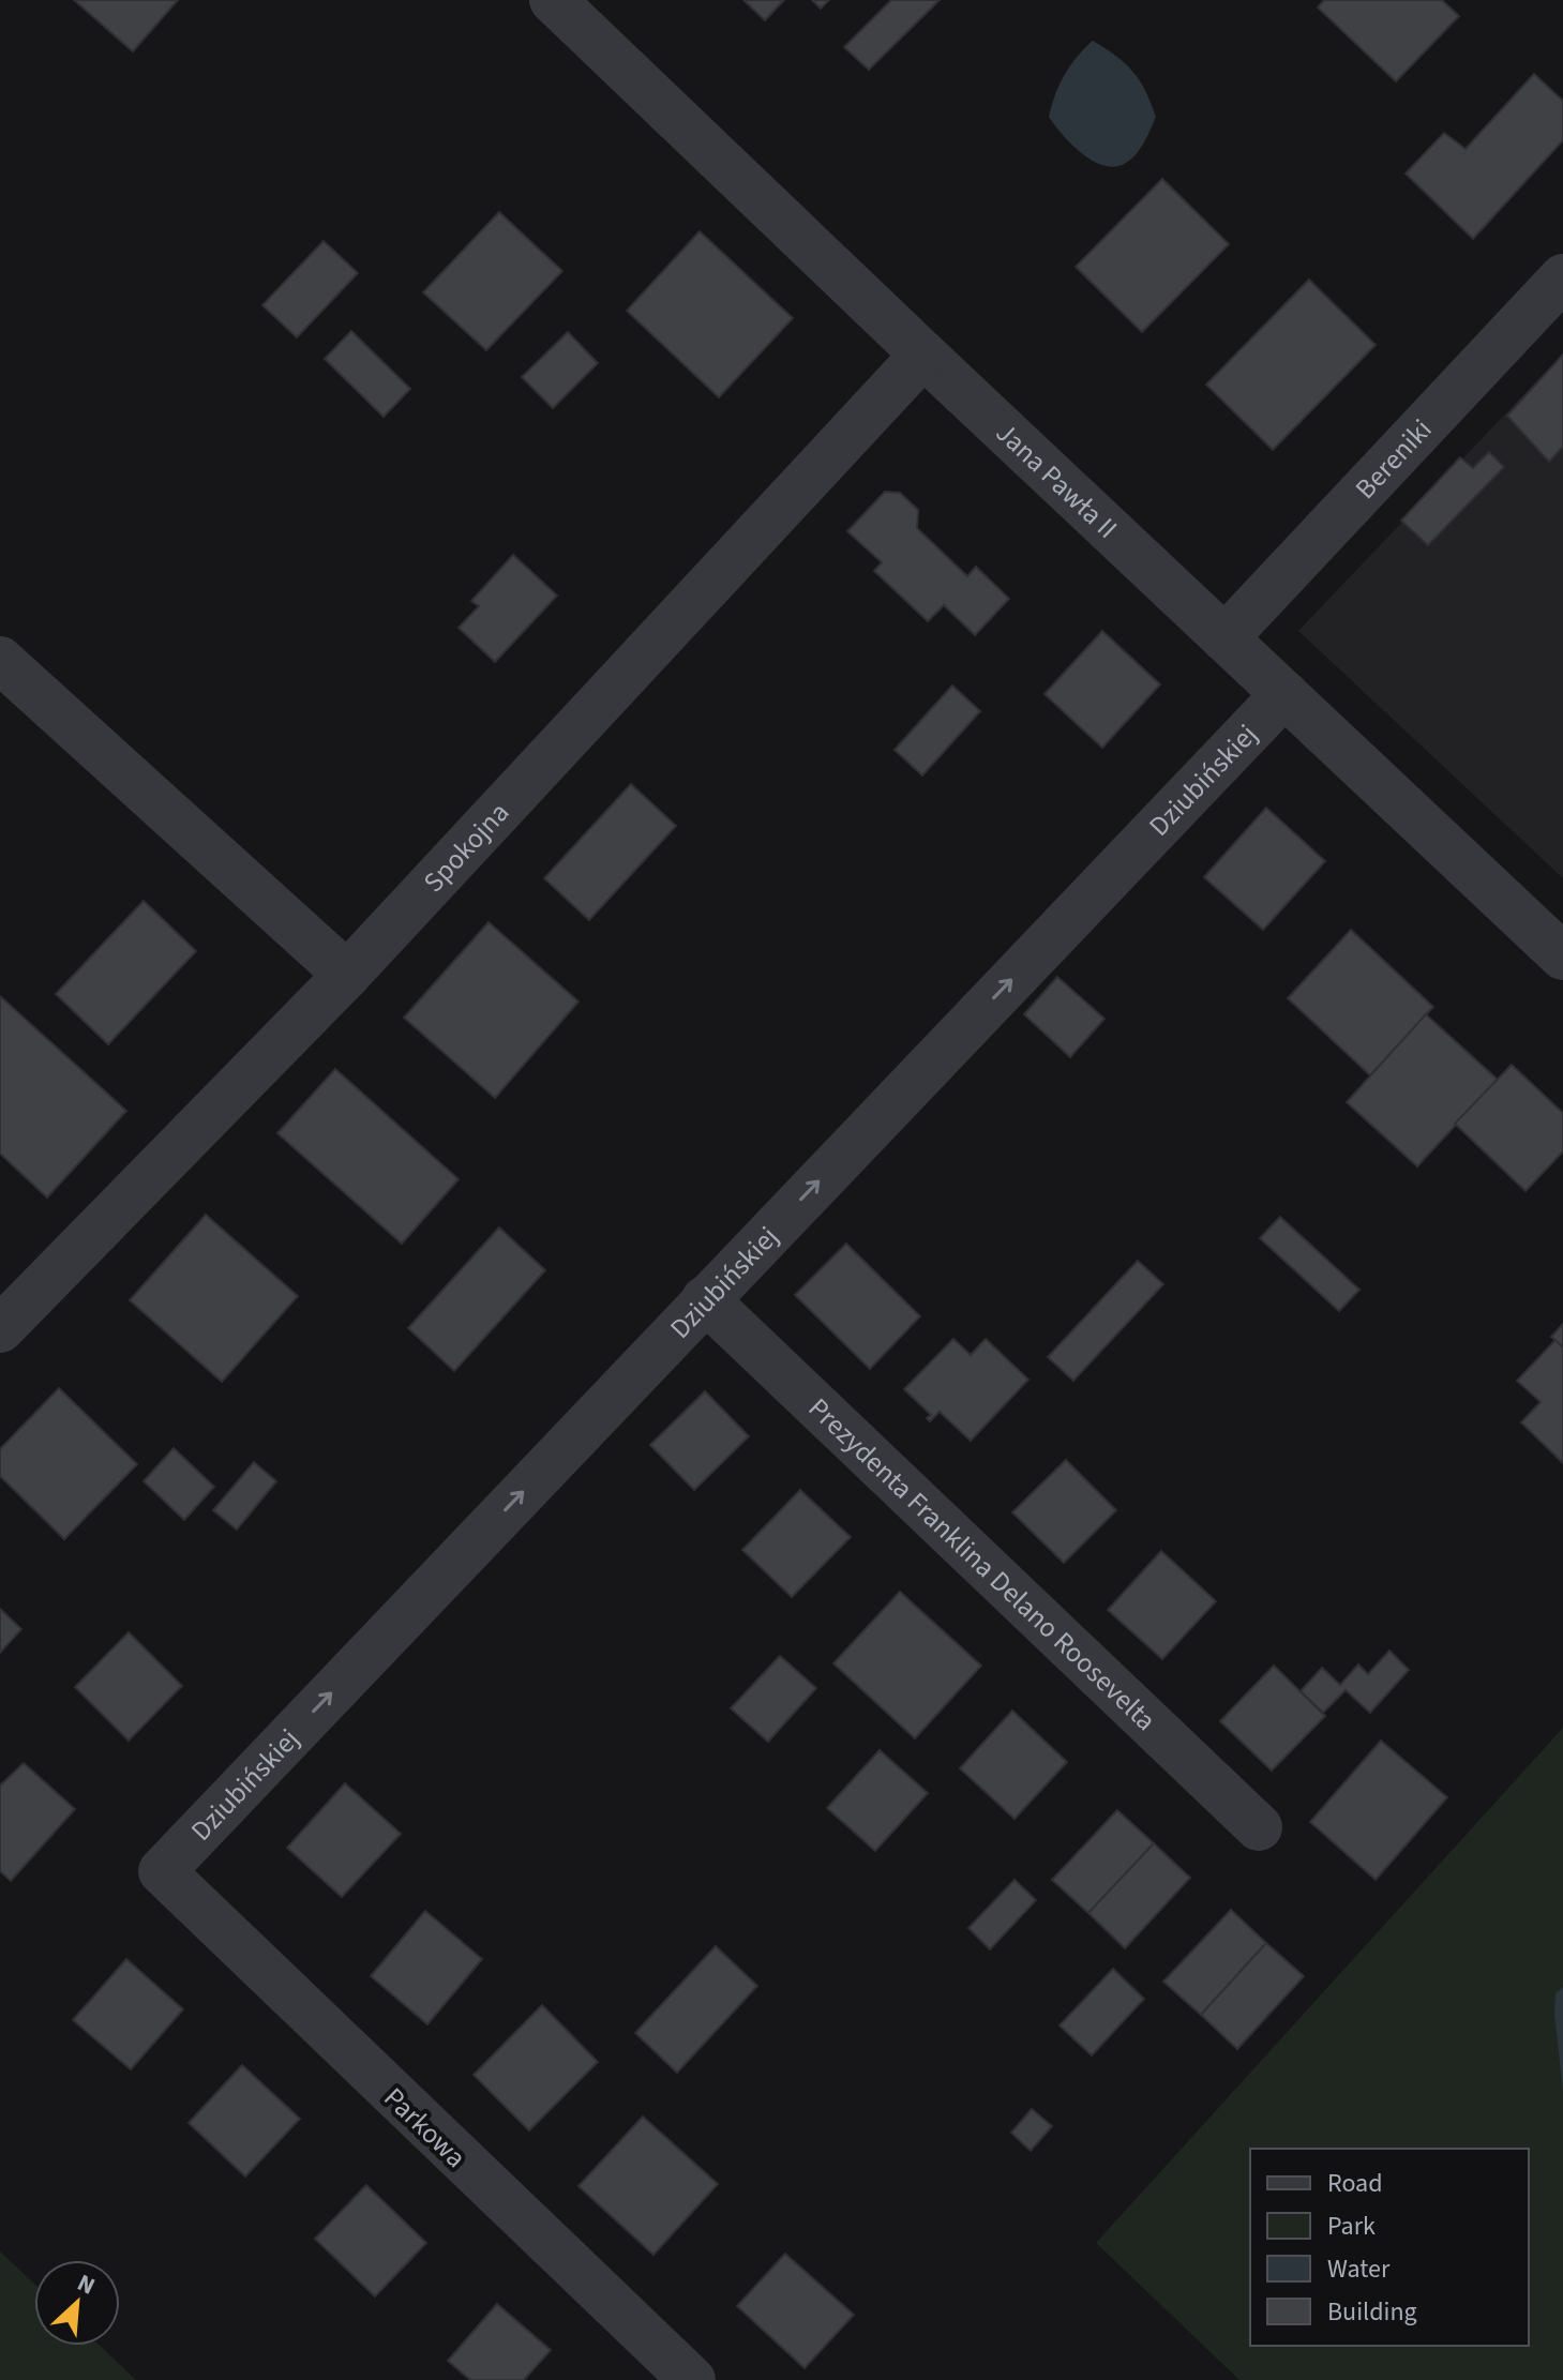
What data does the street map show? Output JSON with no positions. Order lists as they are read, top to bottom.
{
  "streets": {
    "street": [
      "Bereniki",
      "Jana Pawła II",
      "Dziubińskiej",
      "Spokojna",
      "Prezydenta Franklina Delano Roosevelta",
      "Parkowa"
    ]
  },
  "crossings": [
    ["Bereniki", "Jana Pawła II"],
    ["Jana Pawła II", "Dziubińskiej"],
    ["Jana Pawła II", "Spokojna"],
    ["Dziubińskiej", "Prezydenta Franklina Delano Roosevelta"],
    ["Dziubińskiej", "Parkowa"]
  ],
  "one_way": ["Dziubińskiej"],
  "legend": [
    "Road",
    "Park",
    "Water",
    "Building"
  ],
  "north": "top right"
}
